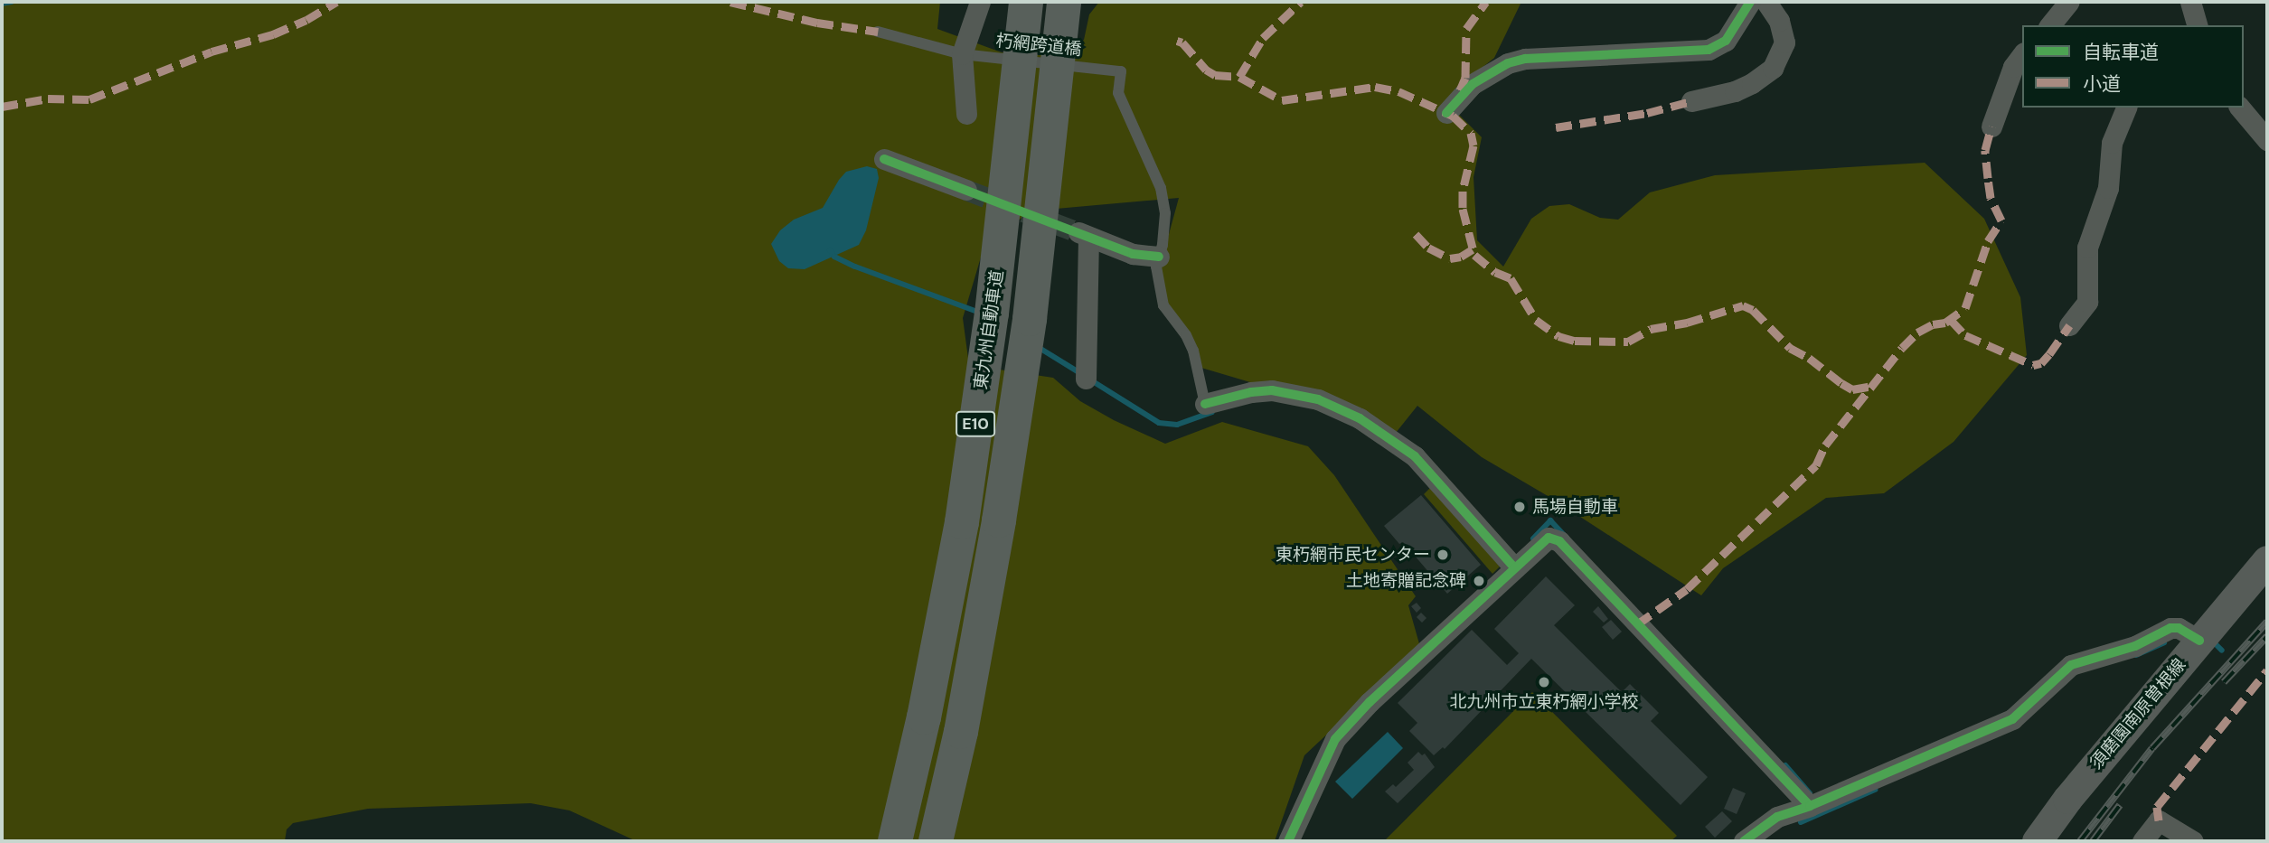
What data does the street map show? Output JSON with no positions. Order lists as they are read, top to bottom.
{
  "streets": {
    "highway": ["東九州自動車道", "E10"],
    "main road": ["須磨園南原曽根線"],
    "lane": ["朽網跨道橋"]
  },
  "places": [
    "馬場自動車",
    "東朽網市民センター",
    "土地寄贈記念碑",
    "北九州市立東朽網小学校"
  ],
  "legend": ["自転車道", "小道"]
}
